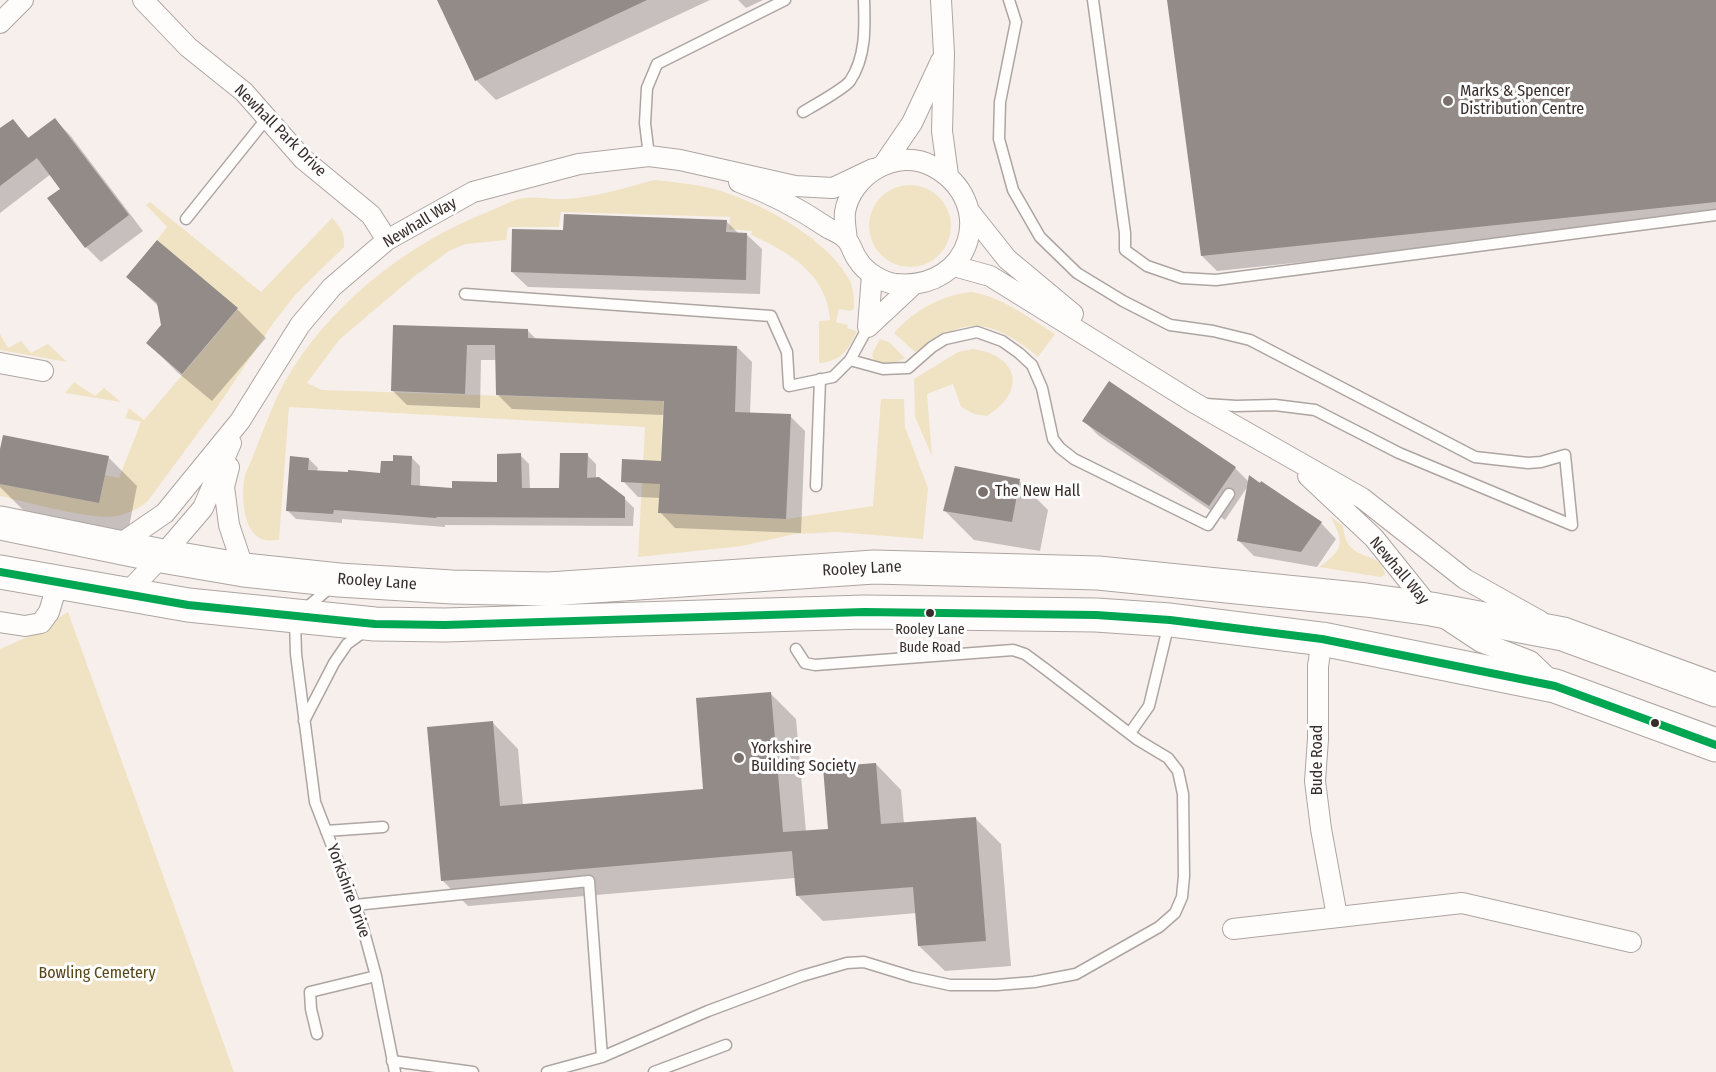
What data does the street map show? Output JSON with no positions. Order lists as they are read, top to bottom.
{
  "streets": {
    "highway": ["Rooley Lane"],
    "street": ["Newhall Park Drive", "Newhall Way", "Bude Road"],
    "lane": ["Yorkshire Drive"]
  },
  "crossings": [
    ["Newhall Park Drive", "Newhall Way"],
    ["Newhall Way", "Rooley Lane"]
  ],
  "parks": ["Bowling Cemetery"],
  "places": [
    "Marks & Spencer Distribution Centre",
    "The New Hall",
    "Rooley Lane Bude Road",
    "Yorkshire Building Society"
  ]
}
